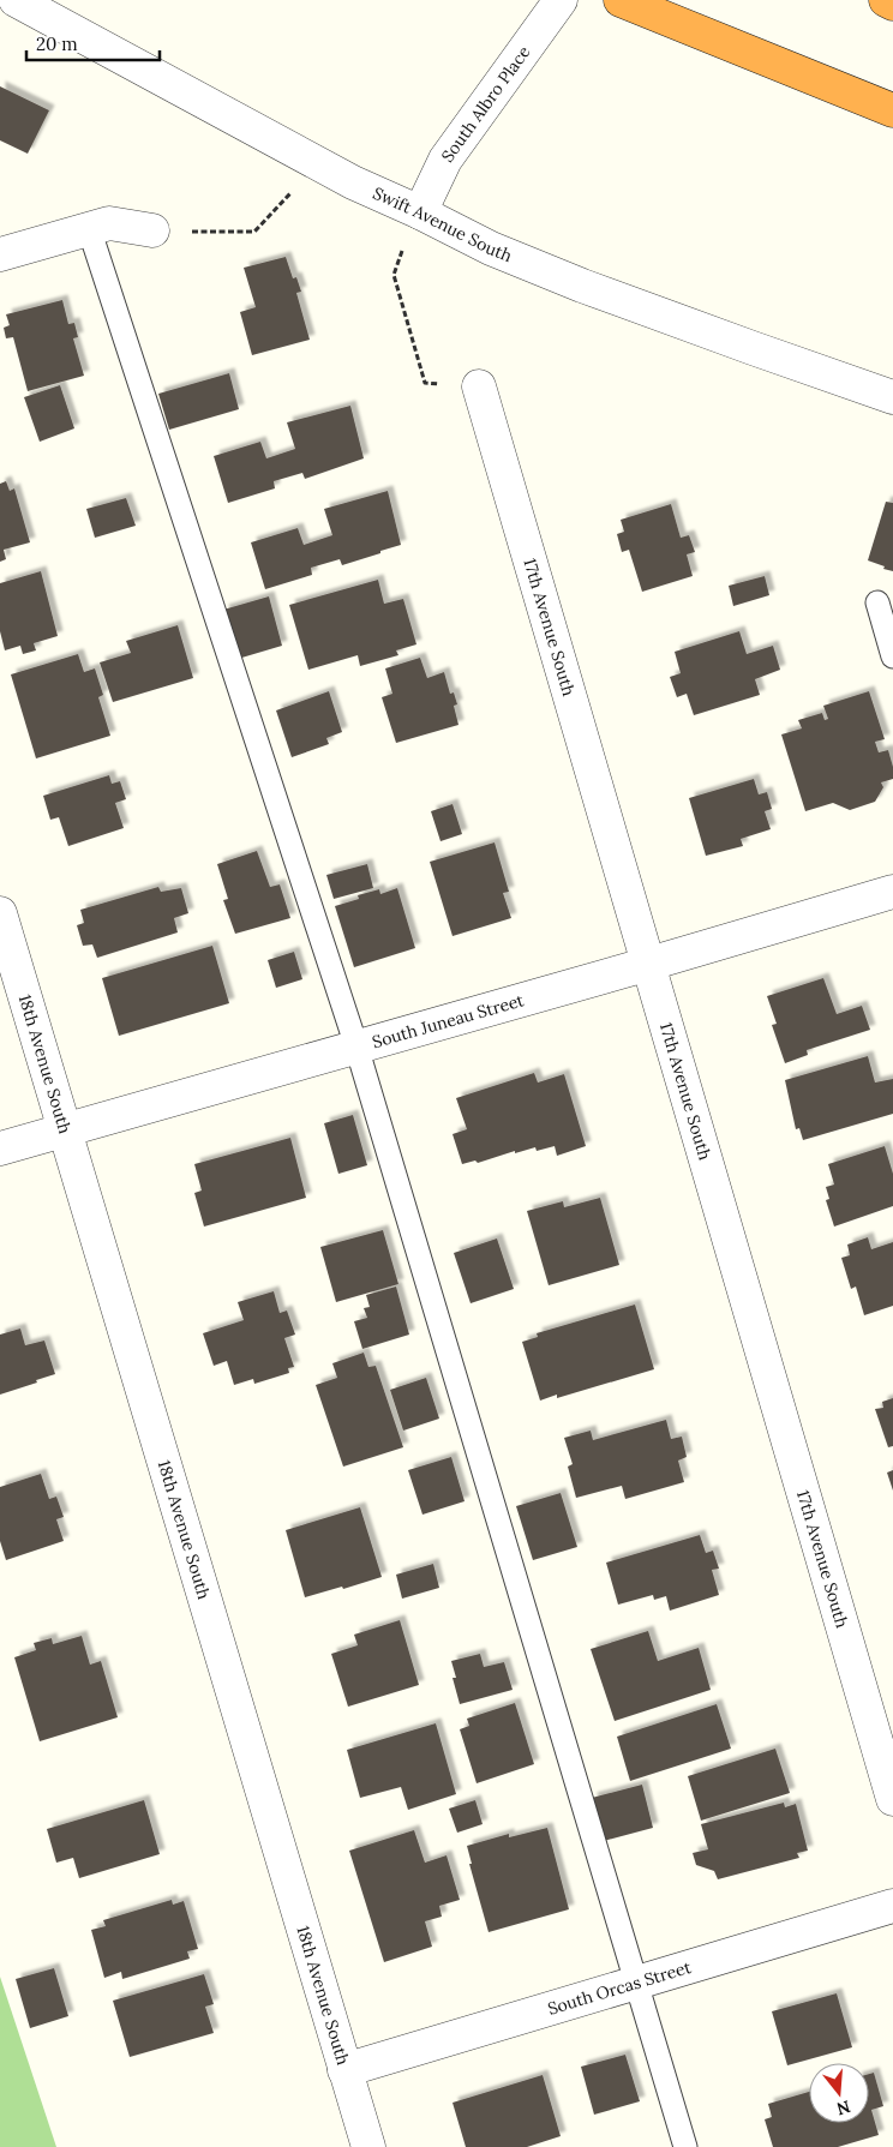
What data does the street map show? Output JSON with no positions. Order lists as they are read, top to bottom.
{
  "streets": {
    "street": [
      "South Albro Place",
      "Swift Avenue South",
      "17th Avenue South",
      "South Juneau Street",
      "18th Avenue South",
      "South Orcas Street"
    ]
  },
  "crossings": [
    ["South Albro Place", "Swift Avenue South"],
    ["17th Avenue South", "South Juneau Street"],
    ["South Juneau Street", "18th Avenue South"],
    ["18th Avenue South", "South Orcas Street"]
  ],
  "scale_bar": "20 m",
  "north": "bottom"
}
